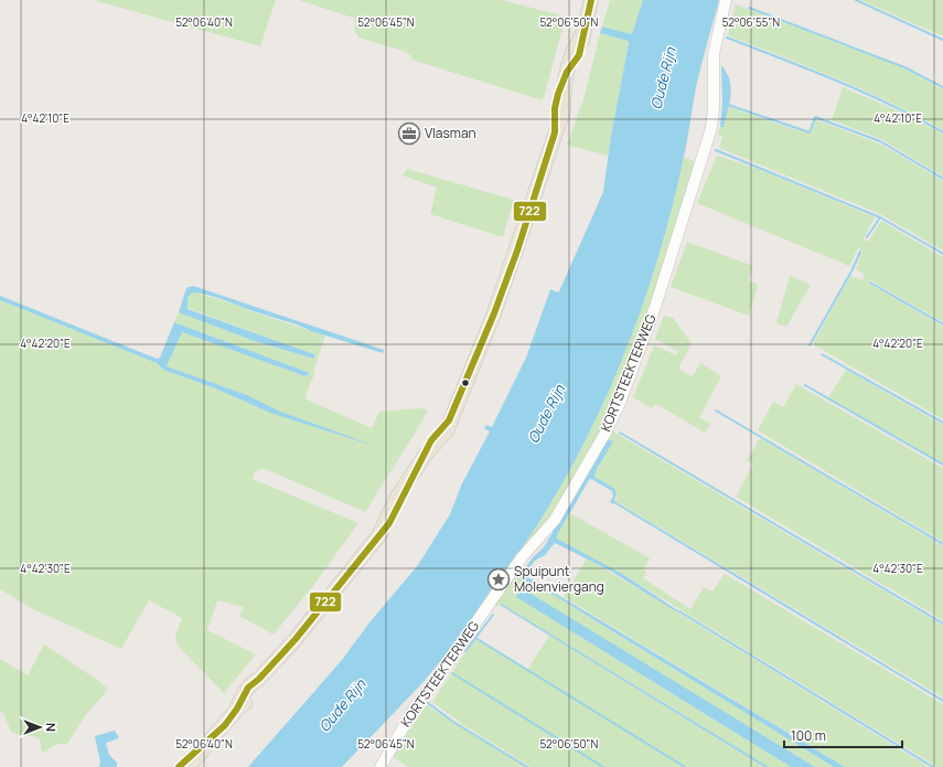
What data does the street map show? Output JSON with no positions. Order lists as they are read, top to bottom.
{
  "streets": {
    "street": ["KORTSTEEKTERWEG"]
  },
  "water": ["Oude Rijn"],
  "places": {
    "office": ["Vlasman"],
    "place": ["Spuipunt Molenviergang"]
  },
  "lines": ["transit line 722"],
  "scale_bar": "100 m",
  "north": "right",
  "coordinates": [
    "52°06'40\"N",
    "52°06'45\"N",
    "52°06'50\"N",
    "52°06'55\"N",
    "4°42'10\"E",
    "4°42'20\"E",
    "4°42'30\"E"
  ]
}
